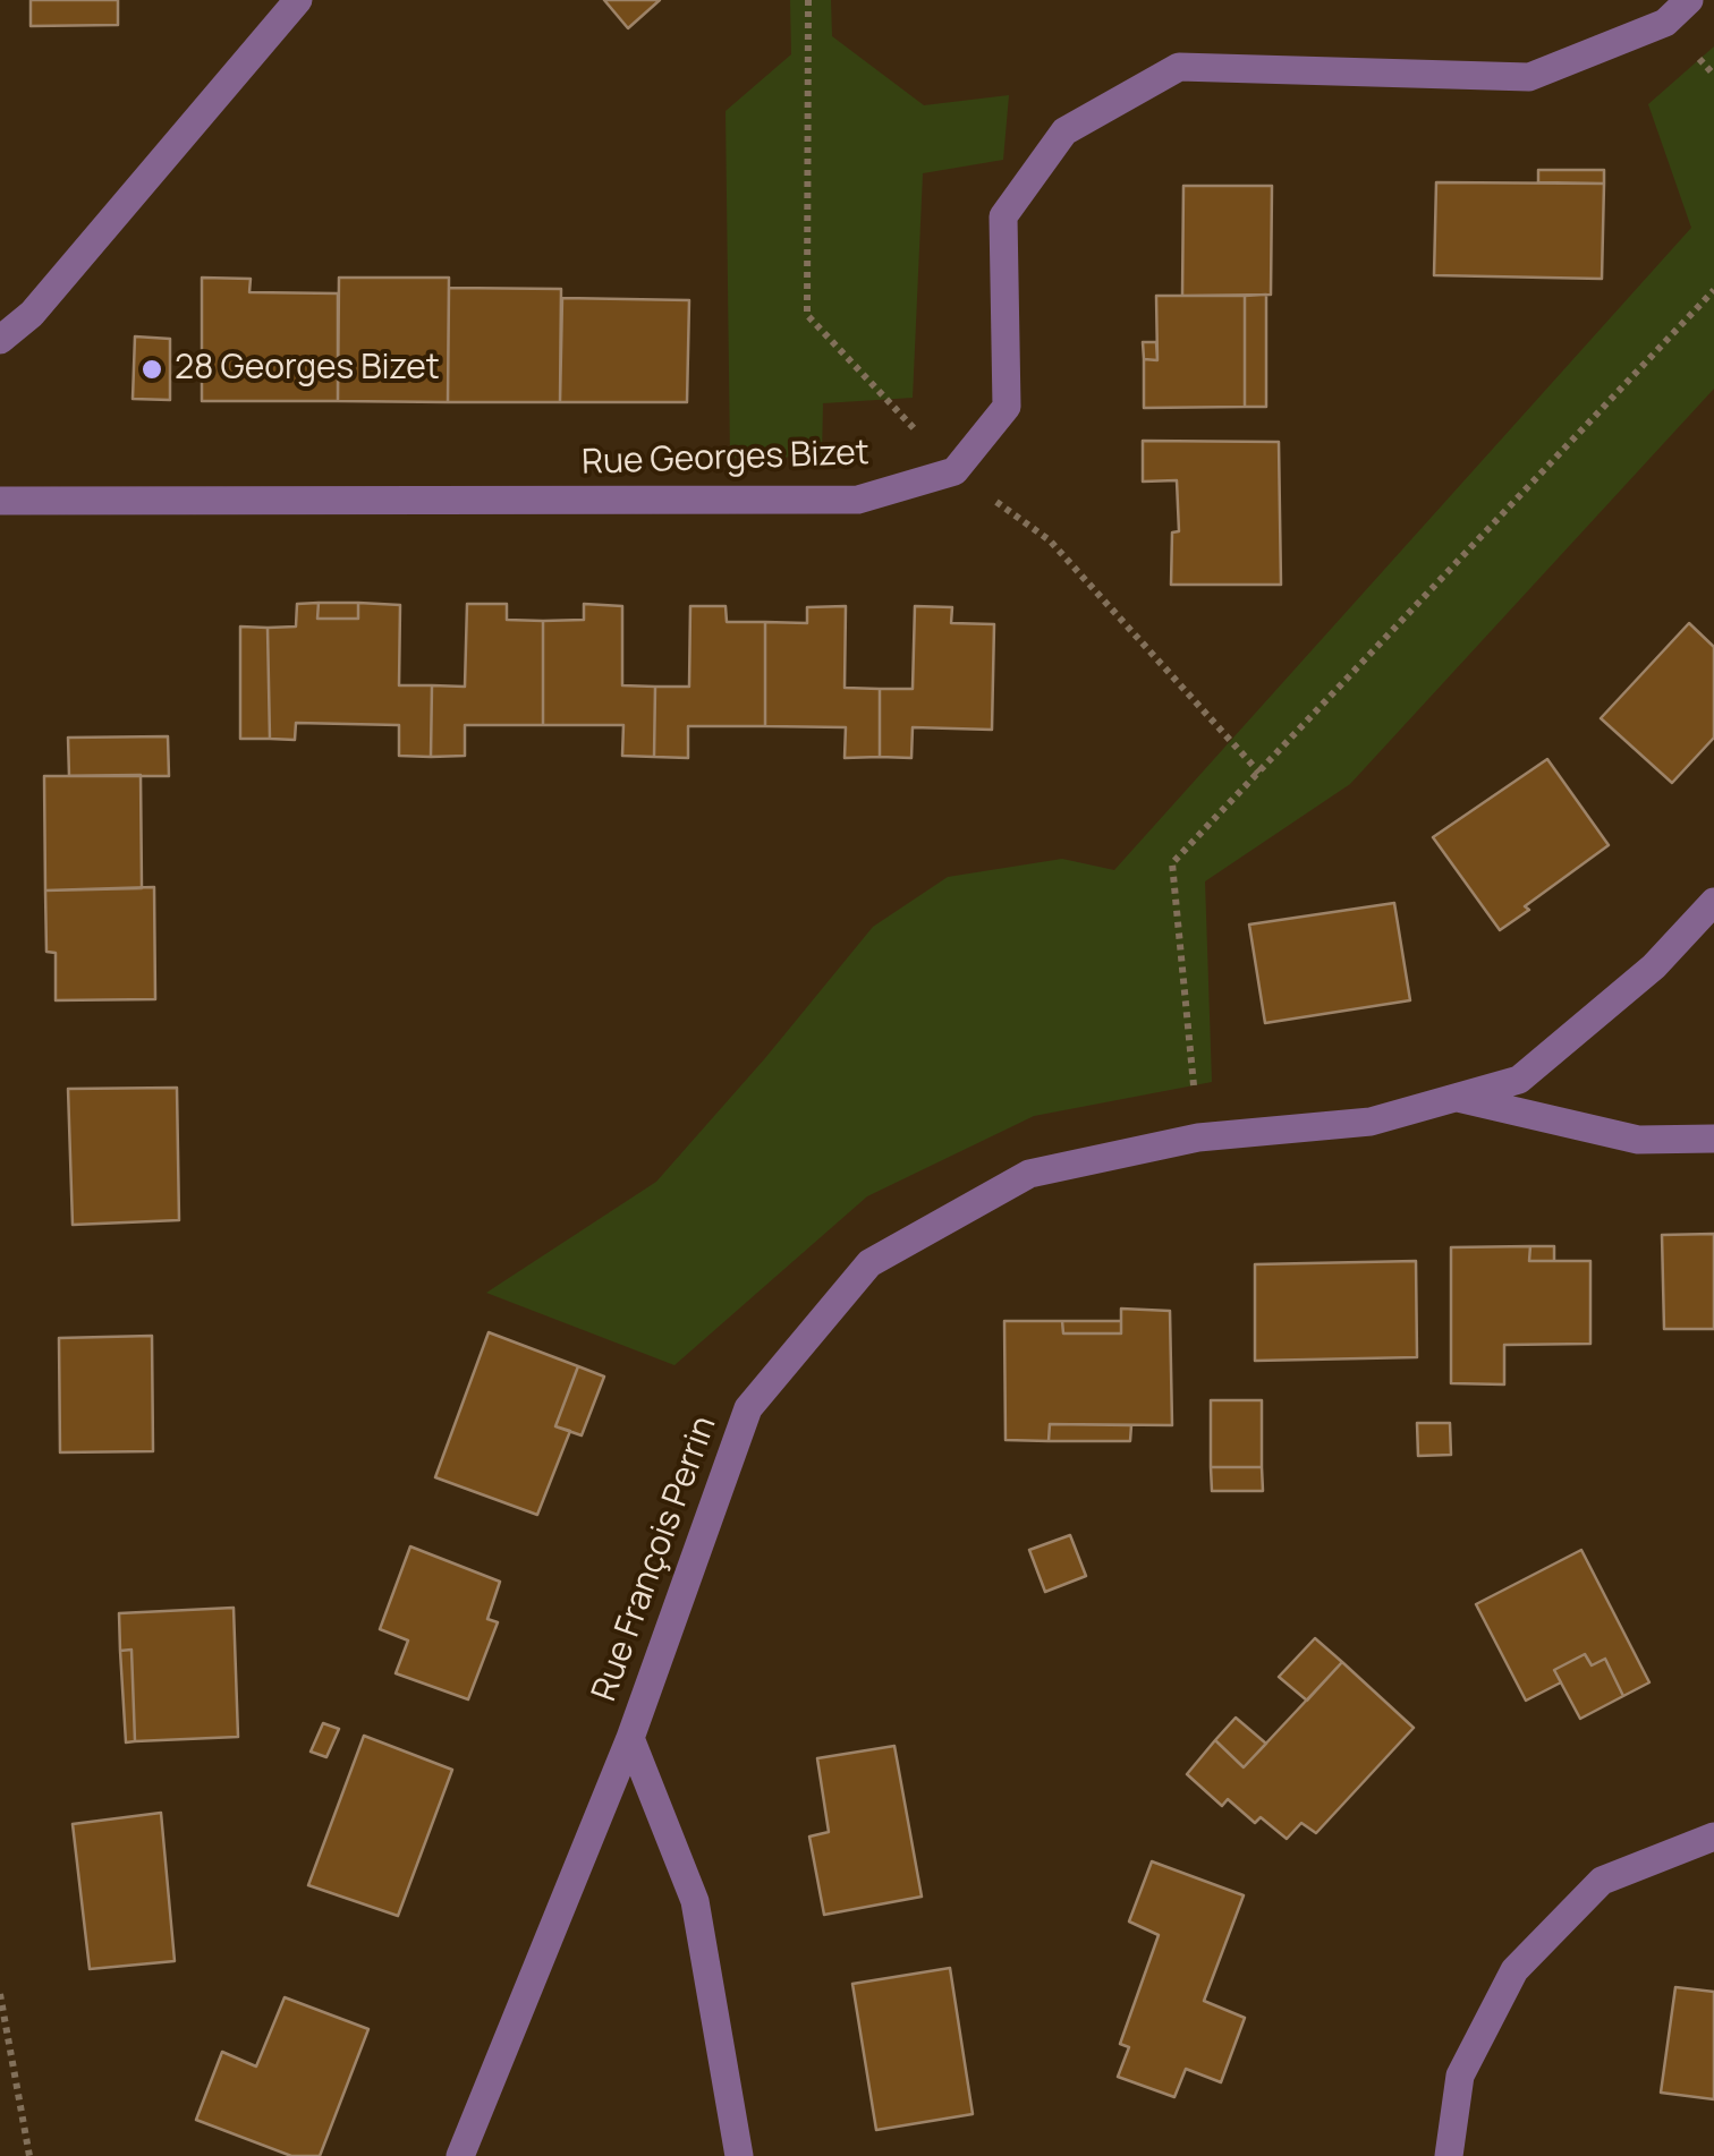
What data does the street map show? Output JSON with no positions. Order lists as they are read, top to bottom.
{
  "streets": {
    "street": ["Rue Georges Bizet", "Rue François Perrin"]
  },
  "places": ["28 Georges Bizet"]
}
